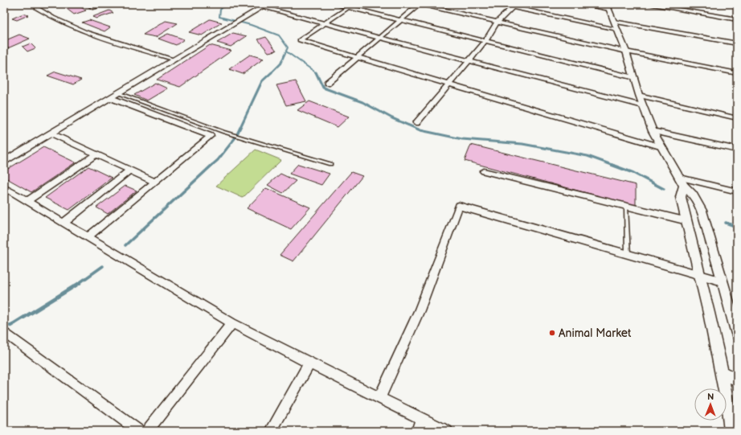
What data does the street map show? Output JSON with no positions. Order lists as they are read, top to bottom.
{
  "places": ["Animal Market"],
  "north": "top"
}
